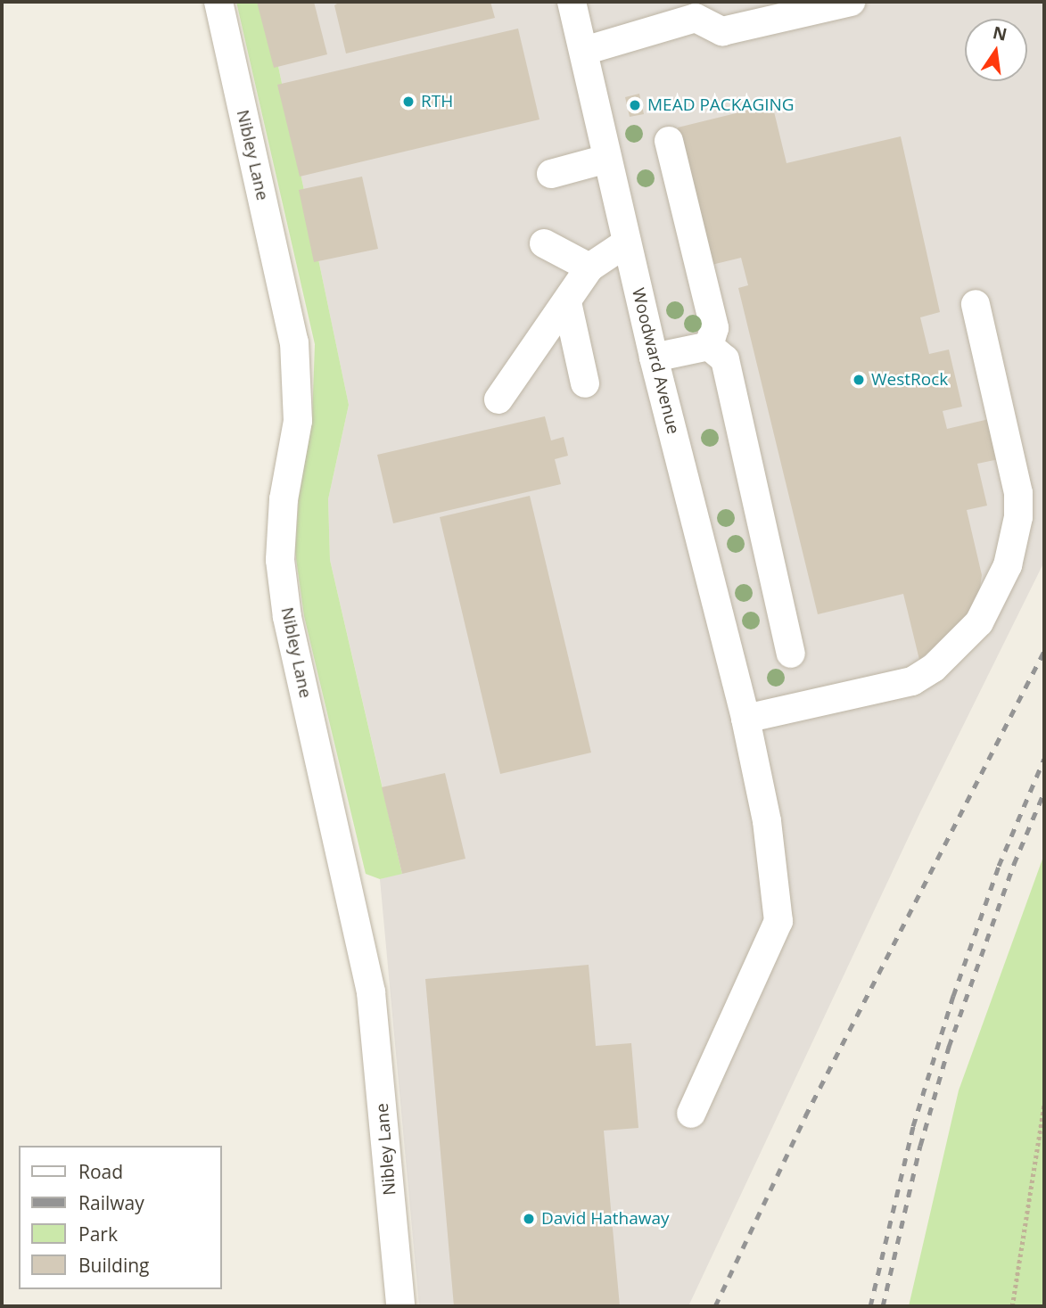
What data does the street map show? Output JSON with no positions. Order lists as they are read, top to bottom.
{
  "streets": {
    "street": ["Nibley Lane", "Woodward Avenue"]
  },
  "places": [
    "RTH",
    "MEAD PACKAGING",
    "WestRock",
    "David Hathaway"
  ],
  "legend": [
    "Road",
    "Railway",
    "Park",
    "Building"
  ],
  "north": "top"
}
